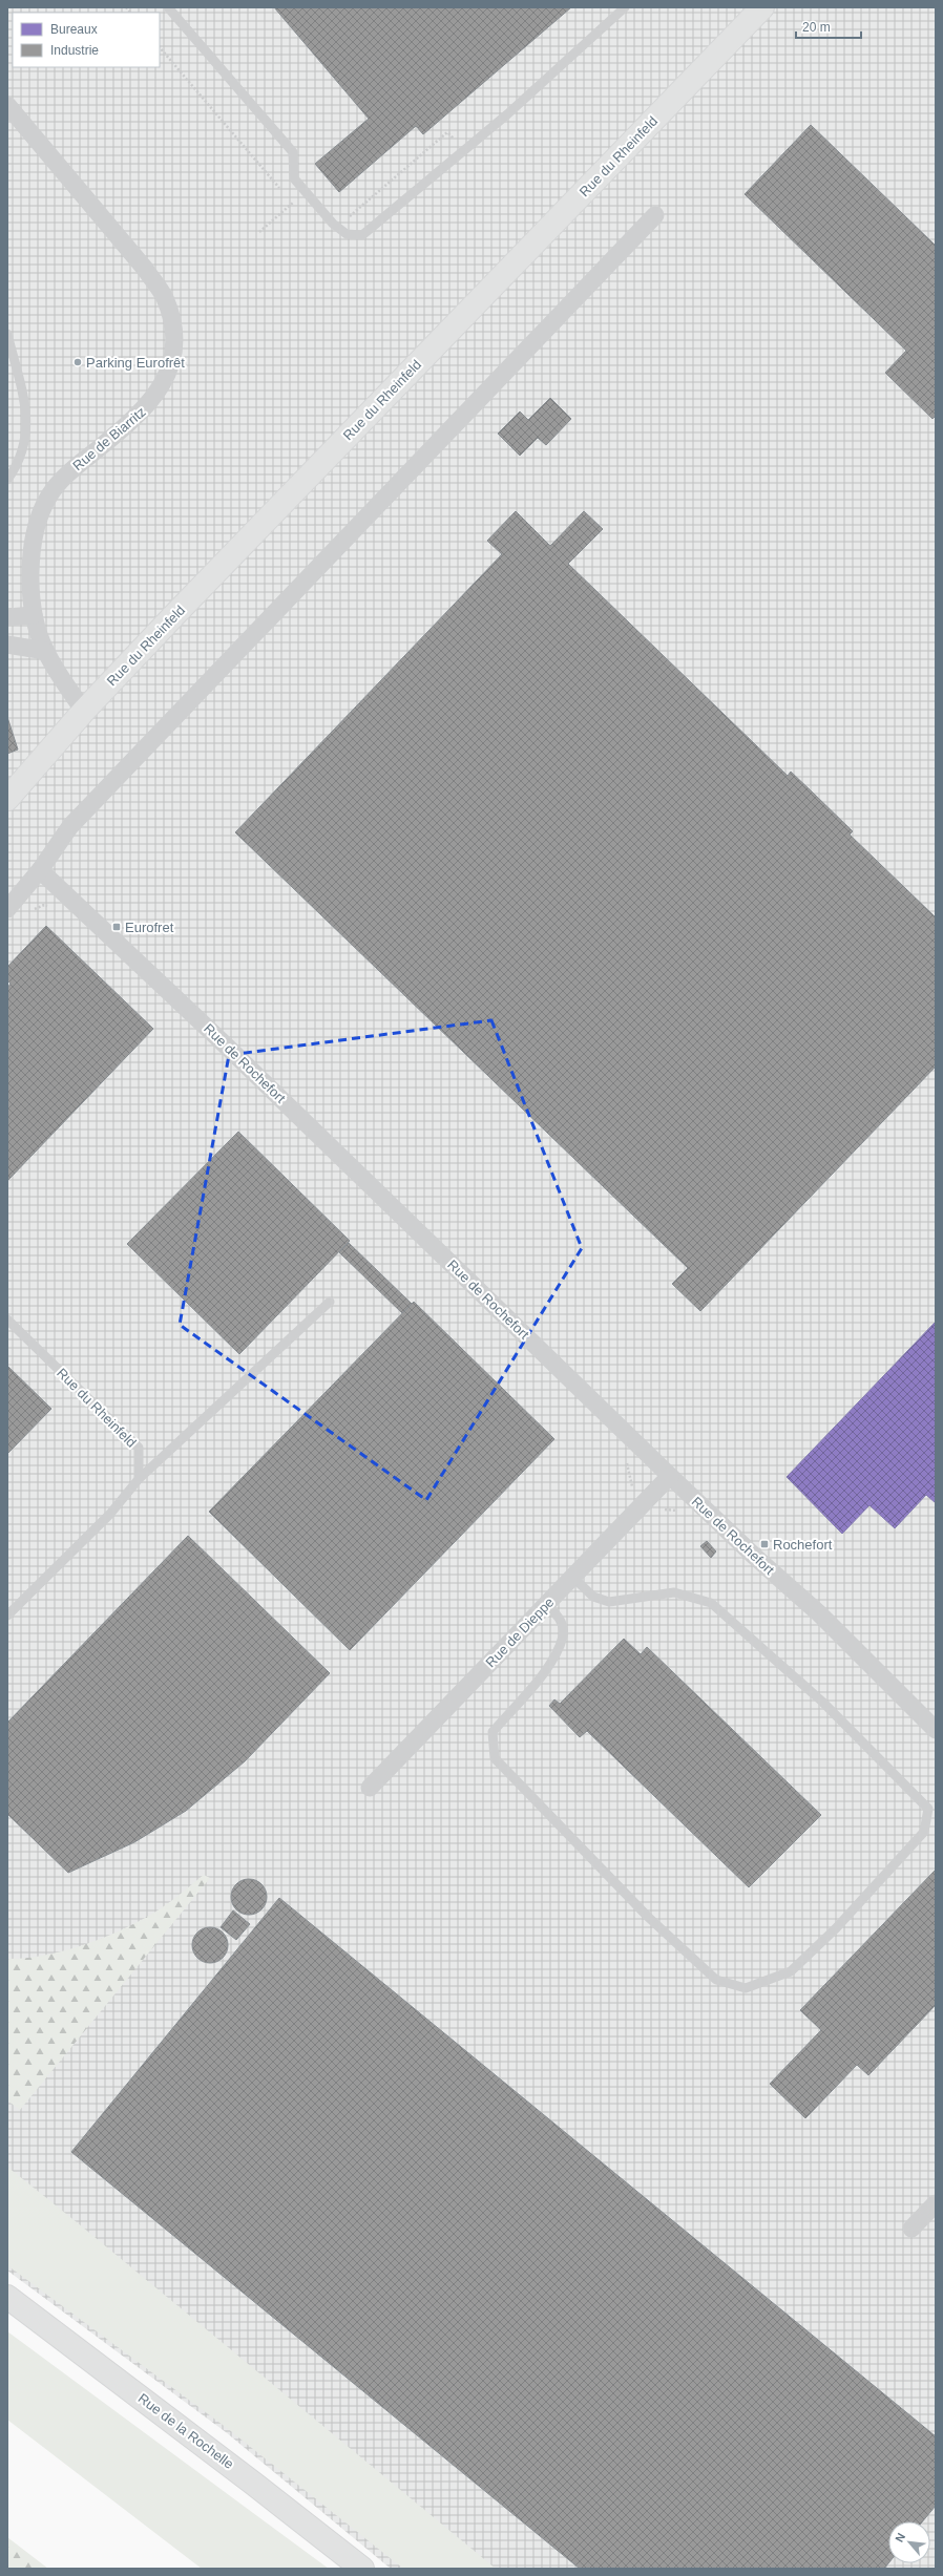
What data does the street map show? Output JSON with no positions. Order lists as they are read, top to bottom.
{
  "streets": {
    "street": [
      "Rue du Rheinfeld",
      "Rue de Biarritz",
      "Rue de Rochefort",
      "Rue de Dieppe",
      "Rue de la Rochelle"
    ]
  },
  "crossings": [
    ["Rue du Rheinfeld", "Rue de Biarritz"],
    ["Rue de Rochefort", "Rue de Dieppe"]
  ],
  "places": {
    "other": ["Parking Eurofrêt"],
    "transit": ["Eurofret", "Rochefort"]
  },
  "legend": ["Bureaux", "Industrie"],
  "scale_bar": "20 m",
  "north": "top left"
}
